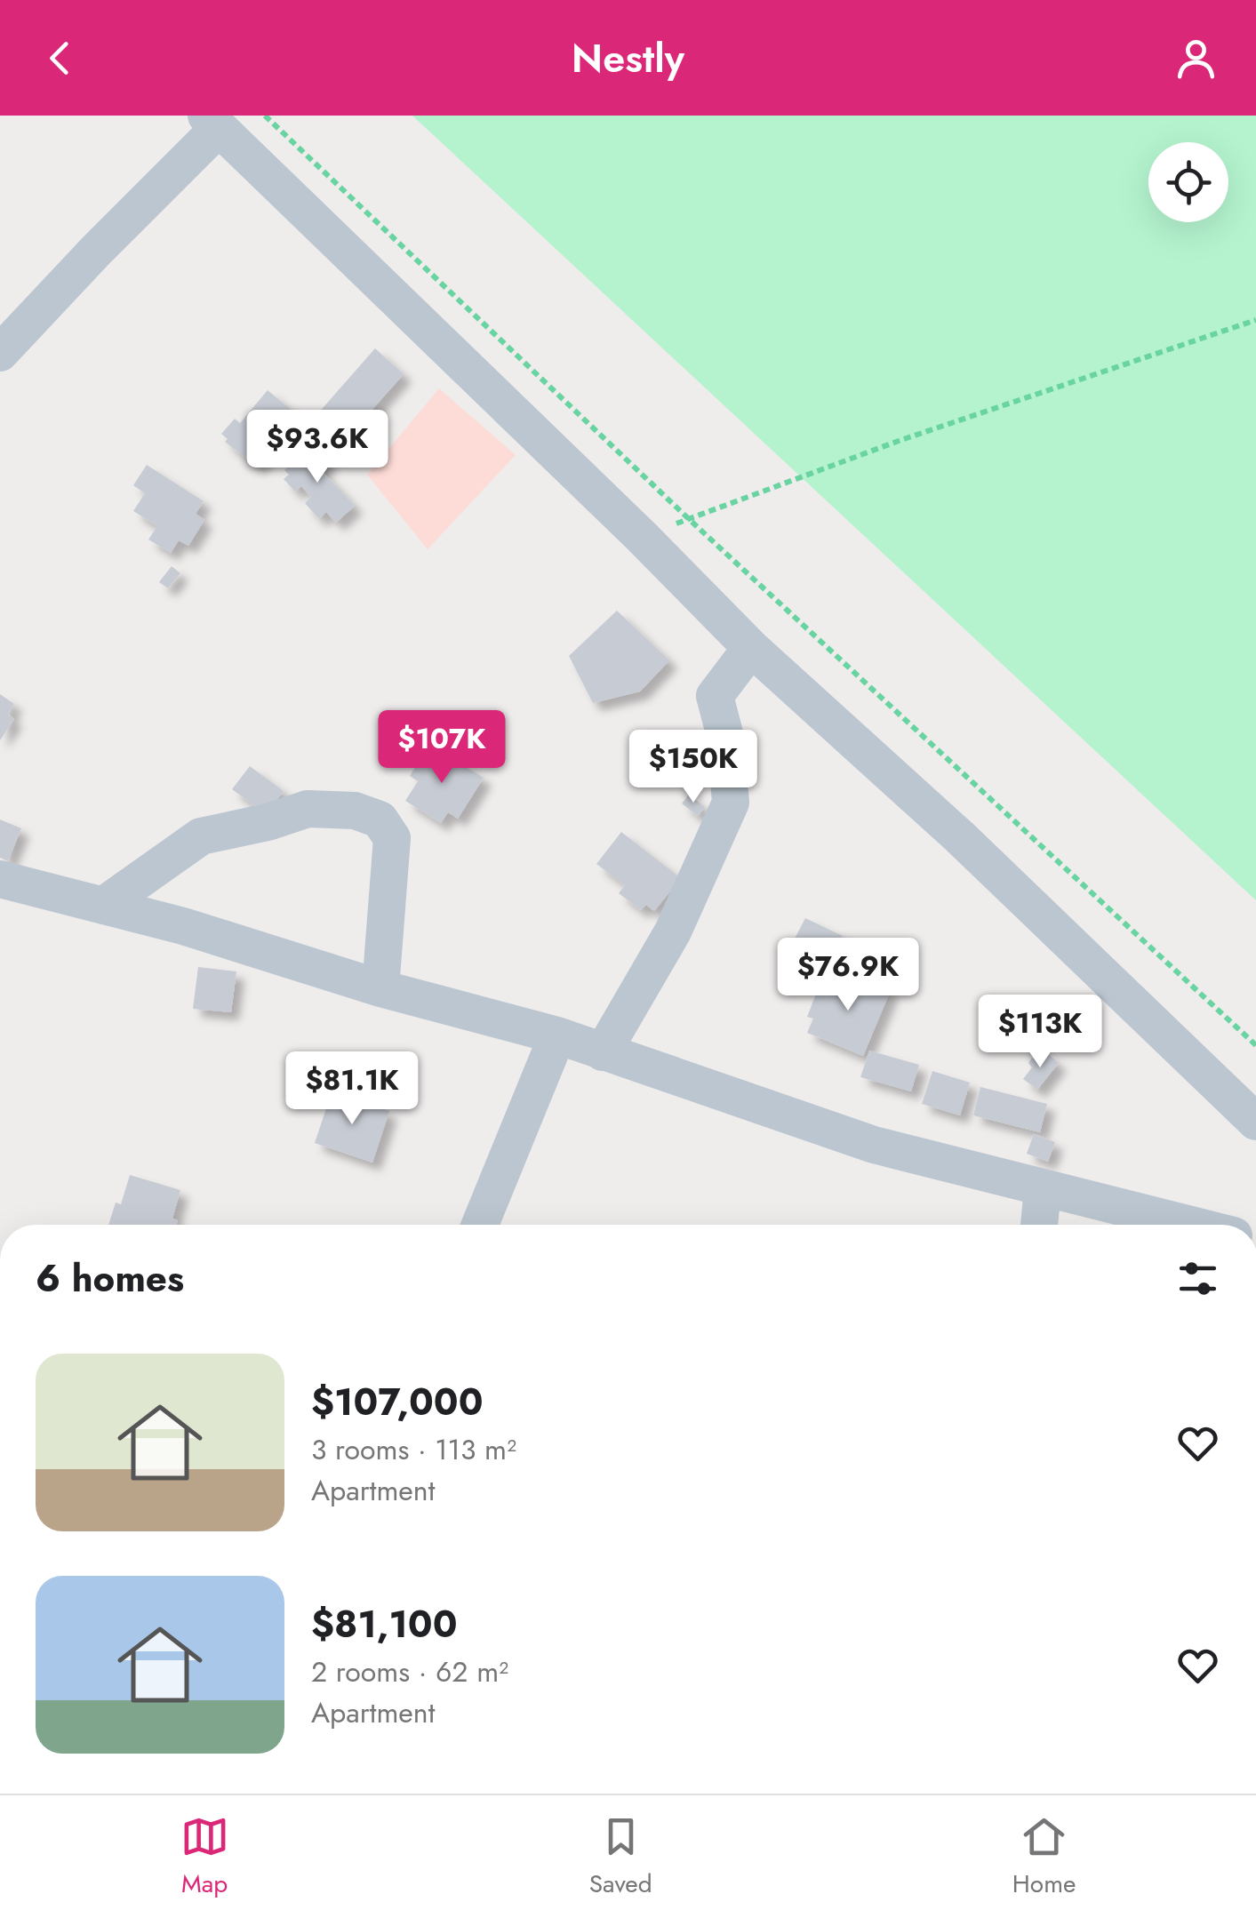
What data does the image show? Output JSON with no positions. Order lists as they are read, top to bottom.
{
  "page": {
    "header": "Nestly",
    "price": [
      "$93.6K",
      "$107K",
      "$150K",
      "$76.9K",
      "$113K",
      "$81.1K"
    ],
    "heading": "6 homes",
    "list": [
      {
        "name": "$107,000",
        "note": "3 rooms · 113 m² · Apartment"
      },
      {
        "name": "$81,100",
        "note": "2 rooms · 62 m² · Apartment"
      }
    ],
    "tabs": ["Map", "Saved", "Home"]
  }
}
